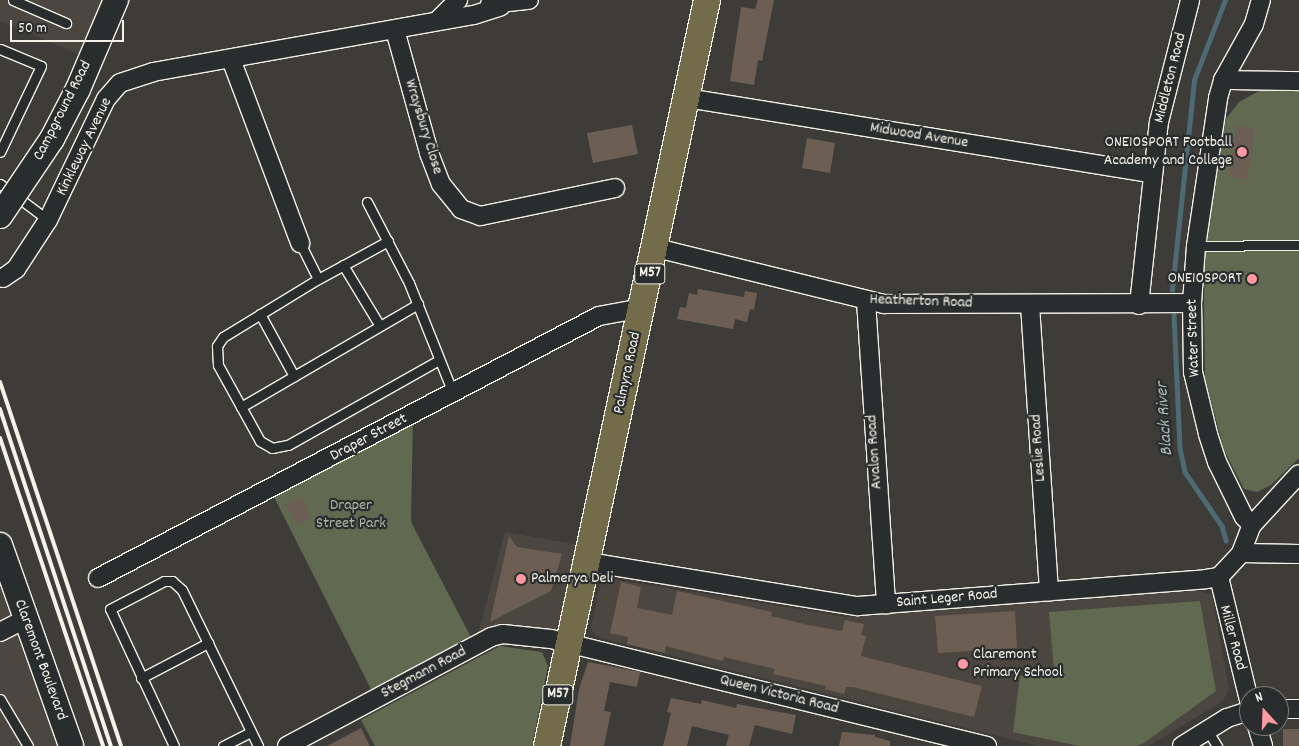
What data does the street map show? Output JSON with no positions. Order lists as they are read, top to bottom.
{
  "streets": {
    "main road": [
      "Campground Road",
      "M57",
      "Palmyra Road",
      "Claremont Boulevard"
    ],
    "street": [
      "Middleton Road",
      "Wraysbury Close",
      "Midwood Avenue",
      "Kinkleway Avenue",
      "Heatherton Road",
      "Water Street",
      "Draper Street",
      "Leslie Road",
      "Avalon Road",
      "Saint Leger Road",
      "Miller Road",
      "Stegmann Road",
      "Queen Victoria Road"
    ]
  },
  "crossings": [
    ["Middleton Road", "Midwood Avenue"],
    ["Middleton Road", "Heatherton Road"],
    ["Wraysbury Close", "Kinkleway Avenue"],
    ["Midwood Avenue", "Palmyra Road"],
    ["Heatherton Road", "Water Street"],
    ["Heatherton Road", "Palmyra Road"],
    ["Heatherton Road", "Leslie Road"],
    ["Heatherton Road", "Avalon Road"],
    ["Palmyra Road", "Draper Street"],
    ["Palmyra Road", "Saint Leger Road"],
    ["Palmyra Road", "Stegmann Road"],
    ["Palmyra Road", "Queen Victoria Road"],
    ["Leslie Road", "Saint Leger Road"],
    ["Avalon Road", "Saint Leger Road"],
    ["Saint Leger Road", "Miller Road"],
    ["Stegmann Road", "Queen Victoria Road"]
  ],
  "water": ["Black River"],
  "parks": ["Draper Street Park"],
  "places": [
    "ONE10SPORT Football Academy and College",
    "ONE10SPORT",
    "Palmerya Deli",
    "Claremont Primary School"
  ],
  "scale_bar": "50 m",
  "north": "top"
}
